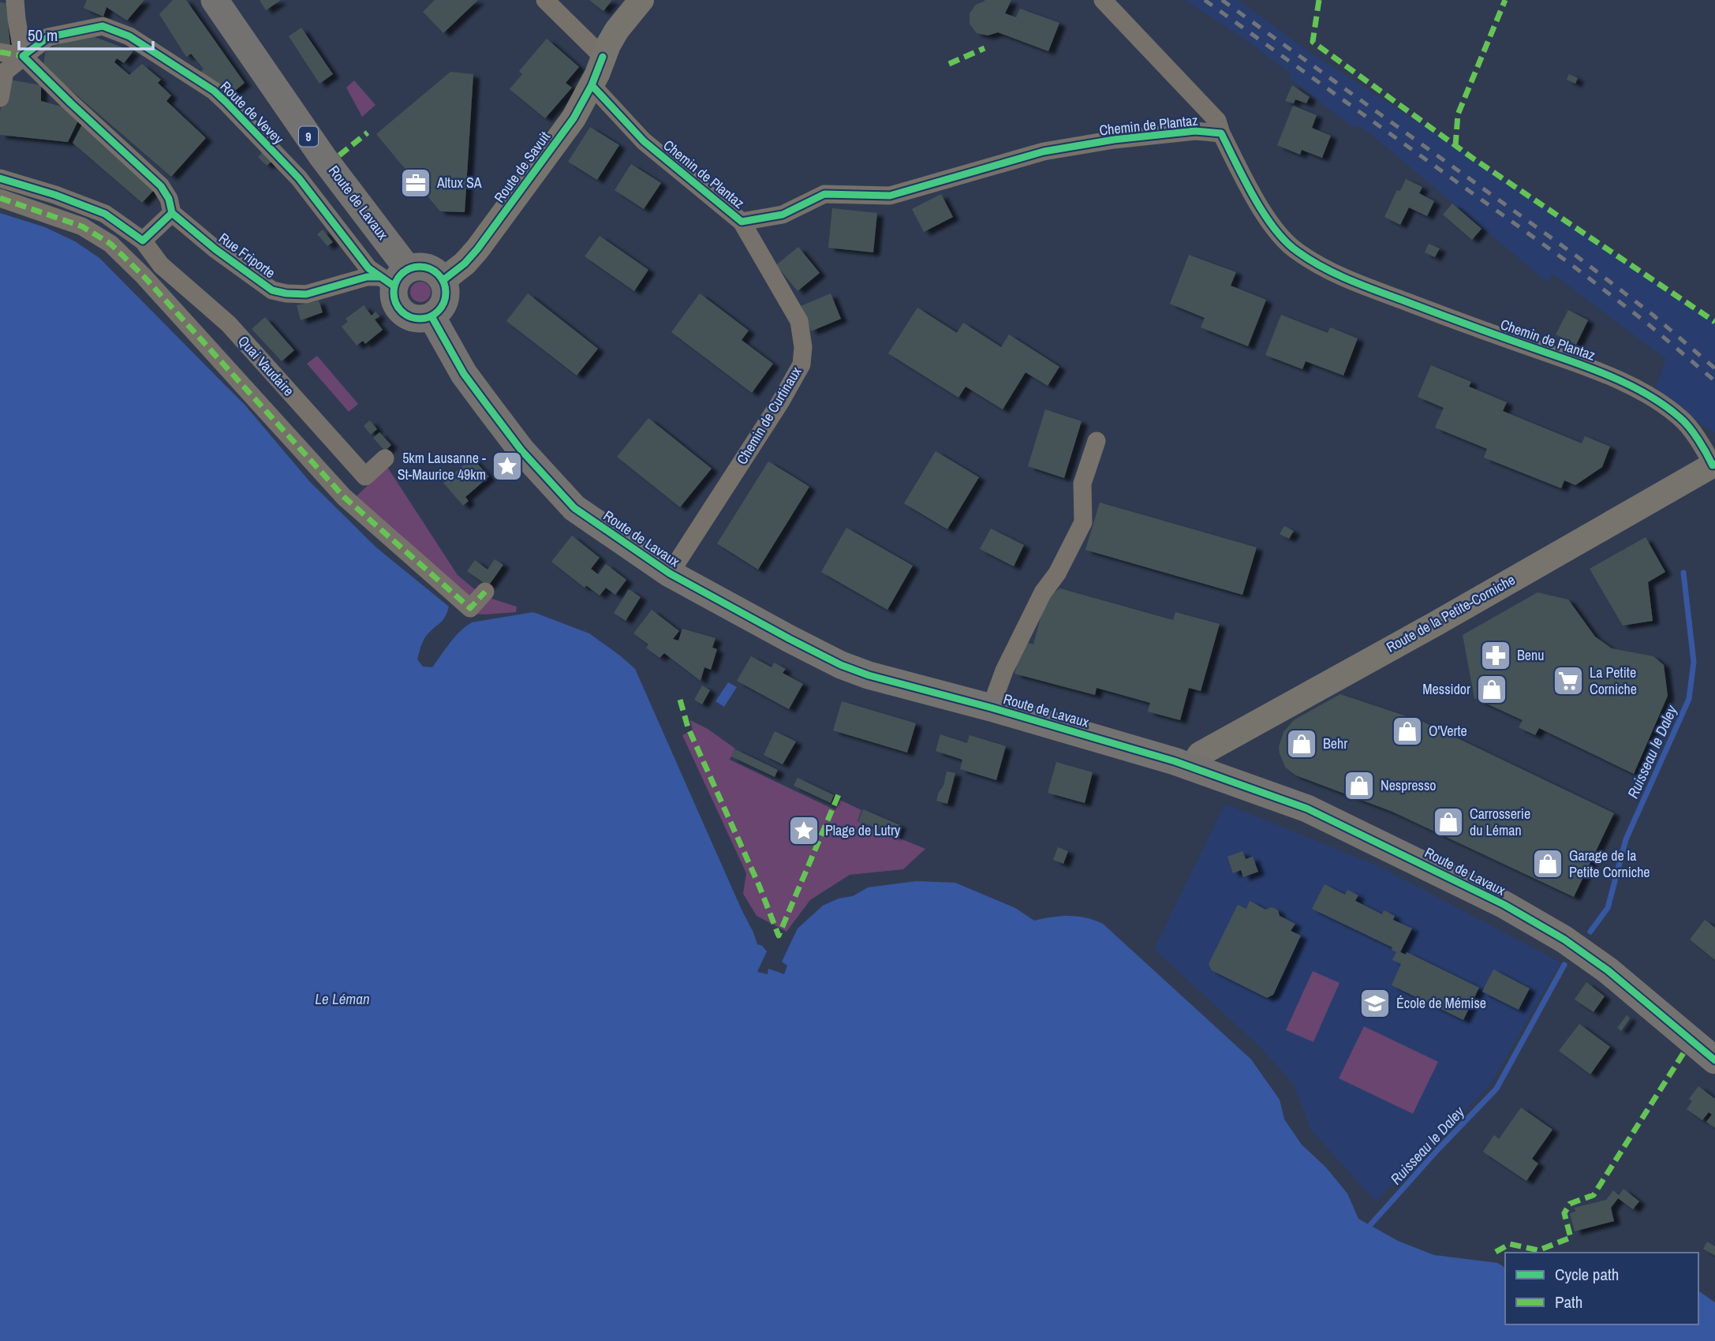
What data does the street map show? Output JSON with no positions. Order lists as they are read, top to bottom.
{
  "streets": {
    "main road": ["9", "Route de Lavaux"],
    "street": [
      "Route de Vevey",
      "Chemin de Plantaz",
      "Route de Savuit",
      "Rue Friporte",
      "Quai Vaudaire",
      "Chemin de Curtinaux",
      "Route de la Petite-Corniche"
    ]
  },
  "crossings": [
    ["Route de Vevey", "Route de Savuit"],
    ["Route de Vevey", "Route de Lavaux"],
    ["Route de Vevey", "Rue Friporte"],
    ["Chemin de Plantaz", "Route de Savuit"],
    ["Chemin de Plantaz", "Chemin de Curtinaux"],
    ["Chemin de Plantaz", "Route de la Petite-Corniche"],
    ["Route de Savuit", "Route de Lavaux"],
    ["Route de Savuit", "Rue Friporte"],
    ["Route de Lavaux", "Rue Friporte"],
    ["Route de Lavaux", "Chemin de Curtinaux"],
    ["Route de Lavaux", "Route de la Petite-Corniche"]
  ],
  "water": ["Ruisseau le Daley", "Le Léman"],
  "places": {
    "office": ["Altux SA"],
    "place": ["5km Lausanne - St-Maurice 49km", "Plage de Lutry"],
    "pharmacy": ["Benu"],
    "supermarket": ["La Petite Corniche"],
    "shop": [
      "Messidor",
      "O'Verte",
      "Behr",
      "Nespresso",
      "Carrosserie du Léman",
      "Garage de la Petite Corniche"
    ],
    "school or university": ["École de Mémise"]
  },
  "legend": ["Cycle path", "Path"],
  "scale_bar": "50 m"
}
